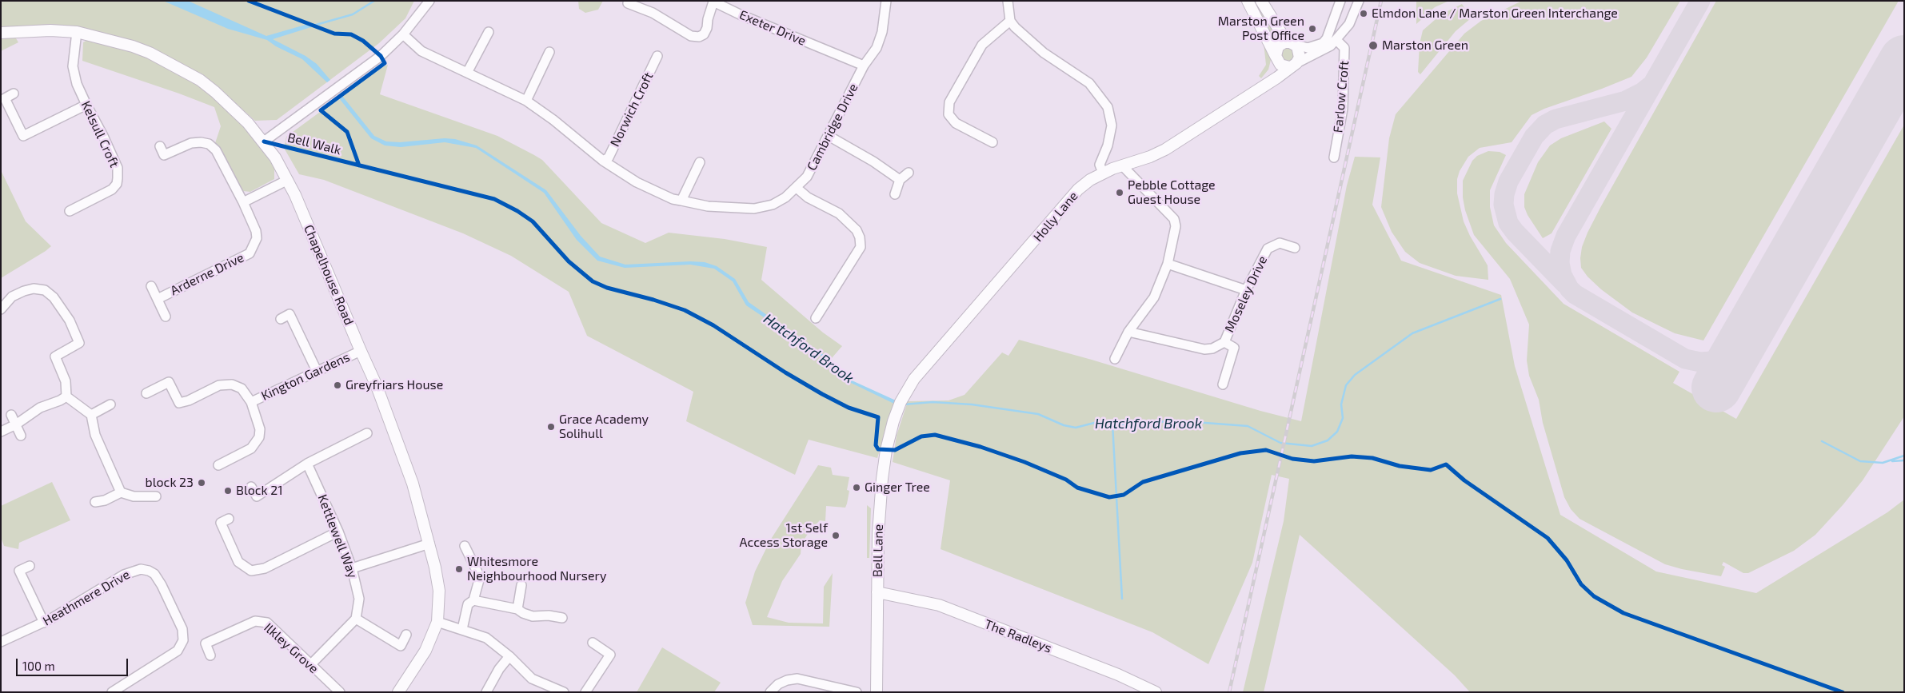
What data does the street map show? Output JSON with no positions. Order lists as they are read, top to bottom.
{
  "streets": {
    "street": [
      "Exeter Drive",
      "Farlow Croft",
      "Norwich Croft",
      "Cambridge Drive",
      "Kelsull Croft",
      "Holly Lane",
      "Arderne Drive",
      "Chapelhouse Road",
      "Moseley Drive",
      "Kington Gardens",
      "Kettlewell Way",
      "Bell Lane",
      "Heathmere Drive",
      "The Radleys",
      "Ilkley Grove"
    ],
    "cycle path": ["Bell Walk"]
  },
  "crossings": [
    ["Exeter Drive", "Cambridge Drive"],
    ["Norwich Croft", "Cambridge Drive"],
    ["Kelsull Croft", "Chapelhouse Road"],
    ["Holly Lane", "Bell Lane"],
    ["Chapelhouse Road", "Kington Gardens"],
    ["Bell Lane", "The Radleys"]
  ],
  "water": ["Hatchford Brook"],
  "places": [
    "Elmdon Lane / Marston Green Interchange",
    "Marston Green Post Office",
    "Marston Green",
    "Pebble Cottage Guest House",
    "Greyfriars House",
    "Grace Academy Solihull",
    "block 23",
    "Ginger Tree",
    "Block 21",
    "1st Self Access Storage",
    "Whitesmore Neighbourhood Nursery"
  ],
  "scale_bar": "100 m"
}
